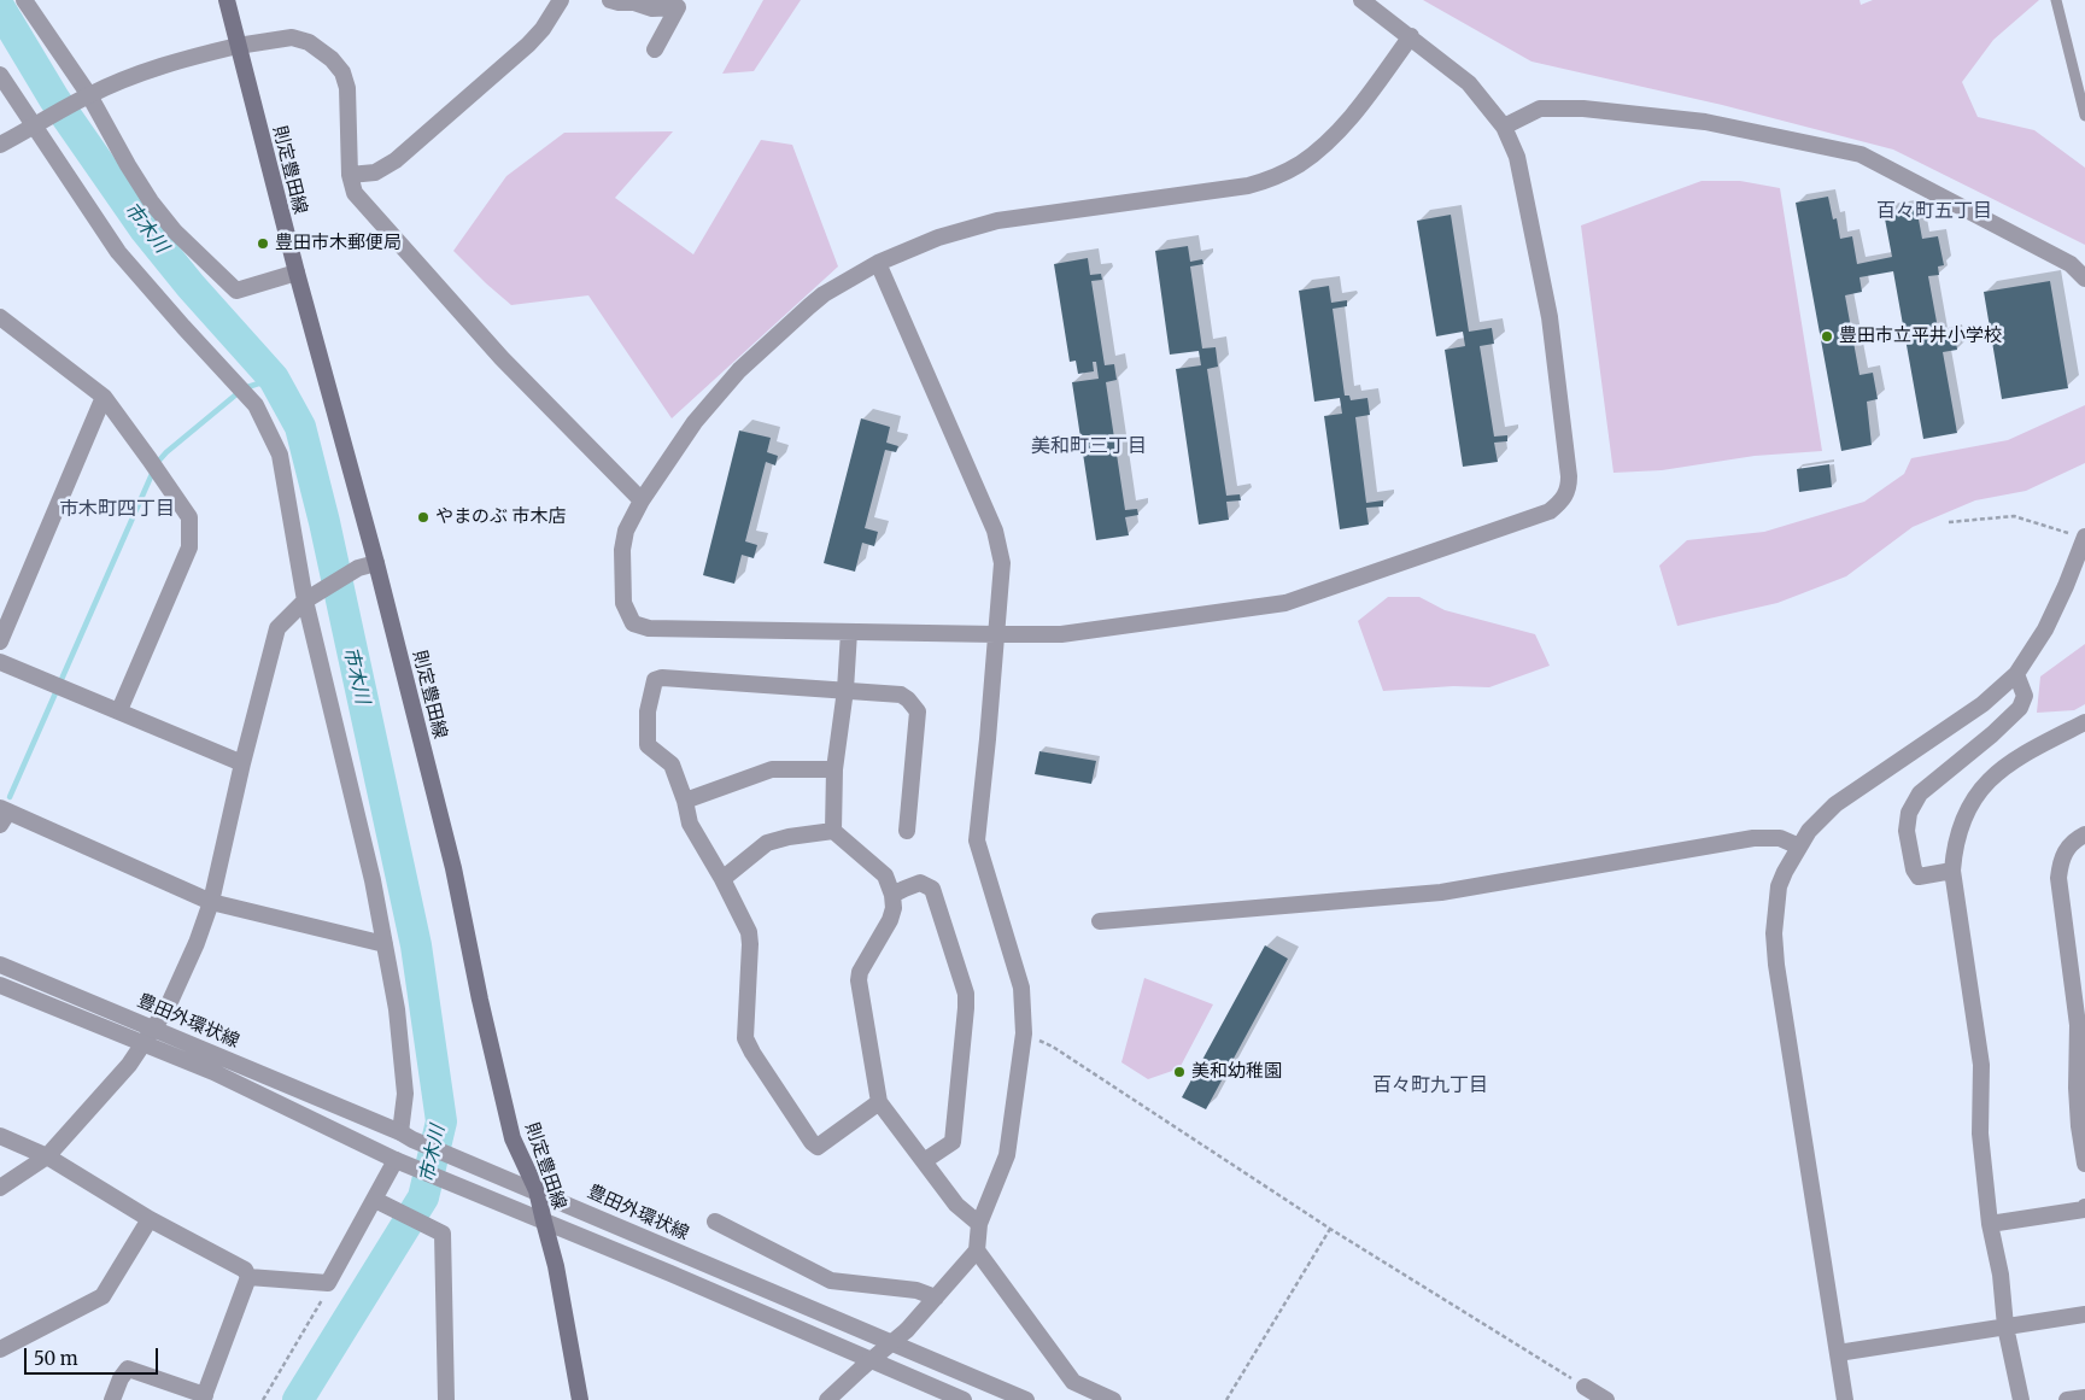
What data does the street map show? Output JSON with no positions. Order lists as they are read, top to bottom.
{
  "streets": {
    "main road": ["則定豊田線"],
    "street": ["豊田外環状線"]
  },
  "crossings": [
    ["則定豊田線", "豊田外環状線"]
  ],
  "districts": [
    "百々町五丁目",
    "美和町三丁目",
    "市木町四丁目",
    "百々町九丁目"
  ],
  "water": ["市木川"],
  "places": [
    "豊田市木郵便局",
    "豊田市立平井小学校",
    "やまのぶ 市木店",
    "美和幼稚園"
  ],
  "scale_bar": "50 m"
}
